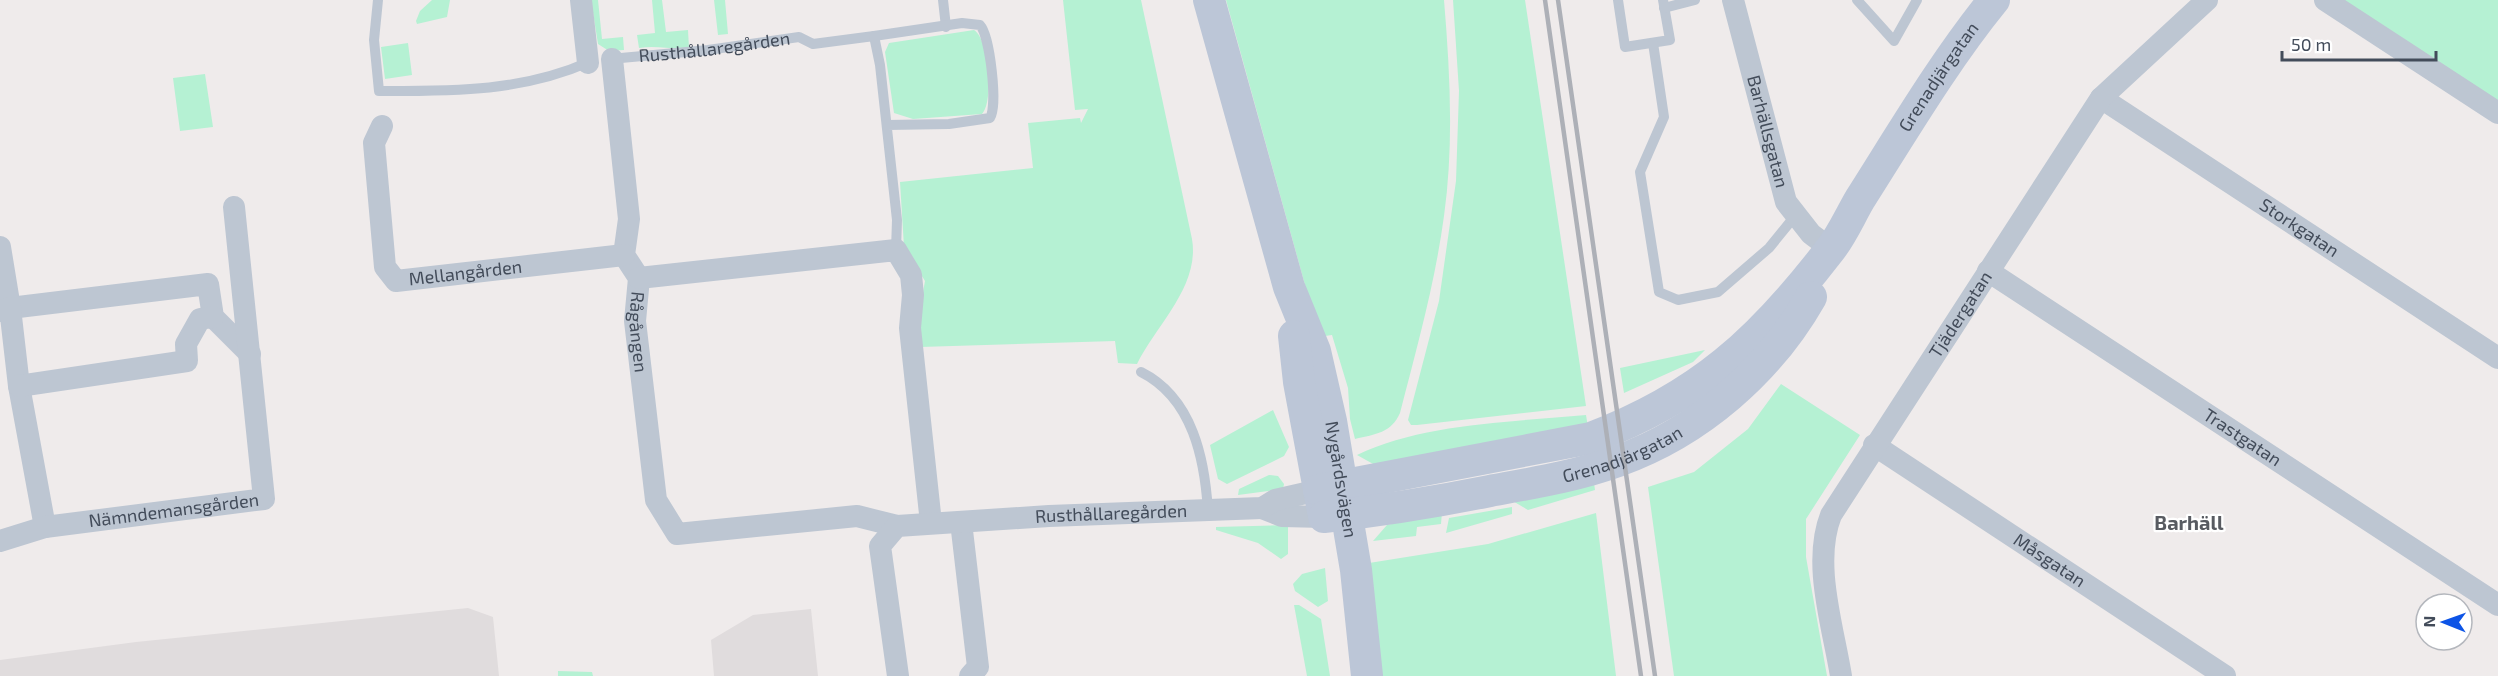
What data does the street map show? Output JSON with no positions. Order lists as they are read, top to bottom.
{
  "streets": {
    "street": [
      "Rusthållaregården",
      "Grenadjärgatan",
      "Barhällsgatan",
      "Storkgatan",
      "Mellangården",
      "Tjädergatan",
      "Rågången",
      "Trastgatan",
      "Nygårdsvägen",
      "Nämndemansgården",
      "Måsgatan"
    ]
  },
  "crossings": [
    ["Rusthållaregården", "Grenadjärgatan"],
    ["Rusthållaregården", "Rågången"],
    ["Rusthållaregården", "Nygårdsvägen"],
    ["Grenadjärgatan", "Barhällsgatan"],
    ["Grenadjärgatan", "Nygårdsvägen"],
    ["Storkgatan", "Tjädergatan"],
    ["Mellangården", "Rågången"],
    ["Tjädergatan", "Trastgatan"],
    ["Tjädergatan", "Måsgatan"]
  ],
  "districts": ["Barhäll"],
  "scale_bar": "50 m",
  "north": "left"
}
